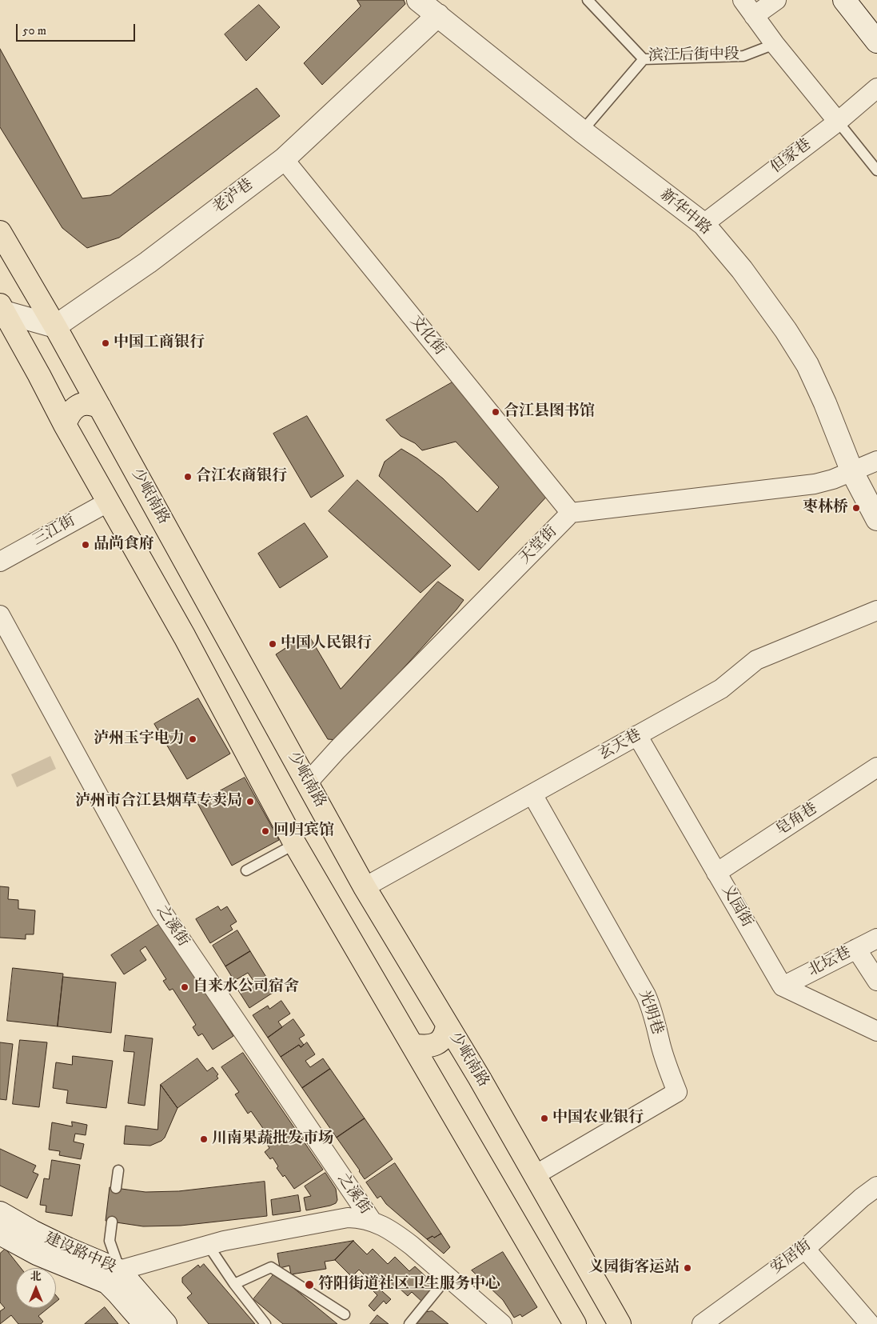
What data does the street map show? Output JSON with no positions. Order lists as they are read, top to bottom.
{
  "streets": {
    "main road": ["少岷南路"],
    "street": [
      "但家巷",
      "老泸巷",
      "新华中路",
      "文化街",
      "三江街",
      "天堂街",
      "玄天巷",
      "皂角巷",
      "义园街",
      "之溪街",
      "北坛巷",
      "光明巷",
      "建设路中段",
      "安居街"
    ],
    "lane": ["滨江后街中段"]
  },
  "crossings": [
    ["但家巷", "新华中路"],
    ["老泸巷", "新华中路"],
    ["老泸巷", "文化街"],
    ["老泸巷", "少岷南路"],
    ["文化街", "天堂街"],
    ["少岷南路", "天堂街"],
    ["少岷南路", "玄天巷"],
    ["少岷南路", "光明巷"],
    ["玄天巷", "义园街"],
    ["玄天巷", "光明巷"],
    ["皂角巷", "义园街"],
    ["义园街", "北坛巷"],
    ["之溪街", "建设路中段"]
  ],
  "places": [
    "中国工商银行",
    "合江县图书馆",
    "合江农商银行",
    "枣林桥",
    "品尚食府",
    "中国人民银行",
    "泸州玉宇电力",
    "泸州市合江县烟草专卖局",
    "回归宾馆",
    "自来水公司宿舍",
    "中国农业银行",
    "川南果蔬批发市场",
    "义园街客运站",
    "符阳街道社区卫生服务中心"
  ],
  "scale_bar": "50 m",
  "north": "top"
}
